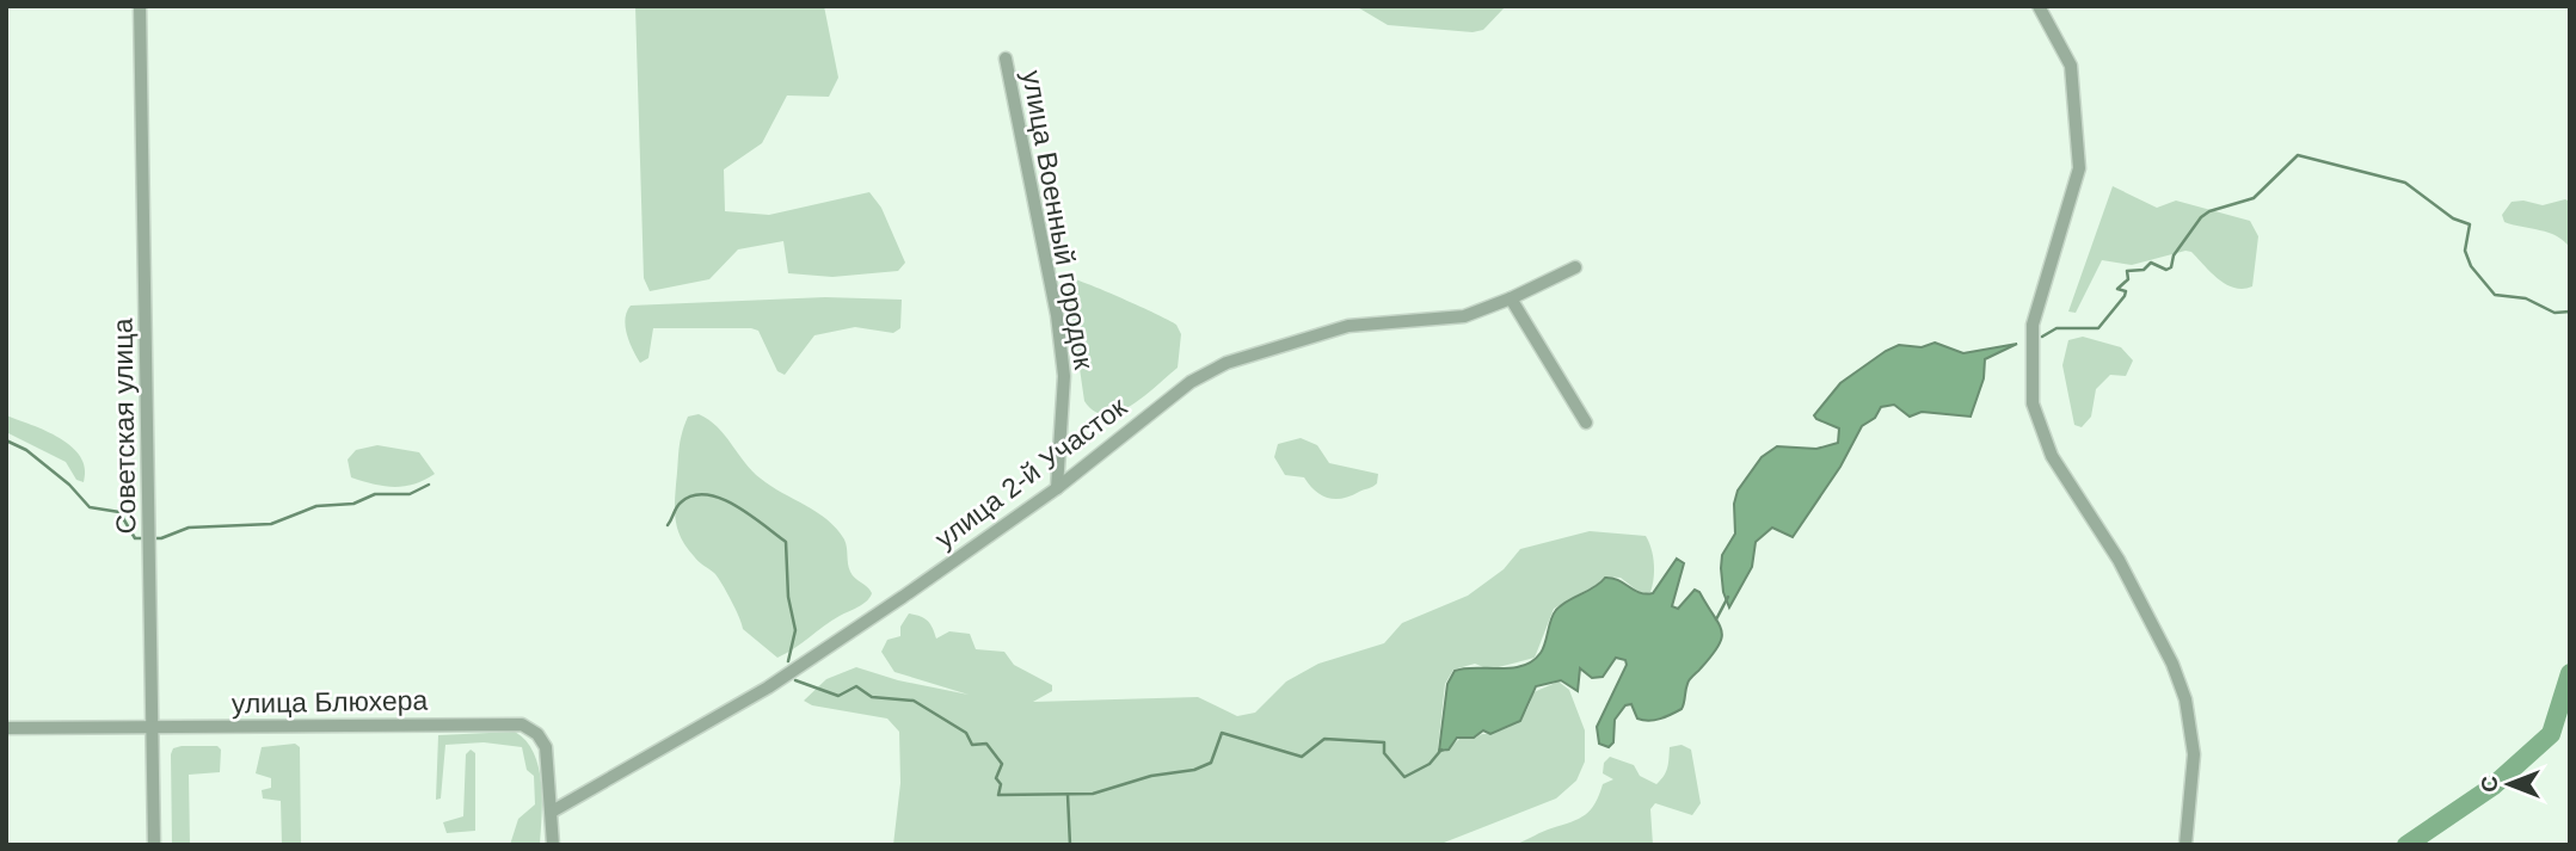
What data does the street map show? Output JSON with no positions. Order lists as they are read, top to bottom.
{
  "streets": {
    "street": [
      "улица Военный городок",
      "Советская улица",
      "улица 2-й Участок",
      "улица Блюхера"
    ]
  },
  "crossings": [
    ["улица Военный городок", "улица 2-й Участок"],
    ["Советская улица", "улица Блюхера"],
    ["улица 2-й Участок", "улица Блюхера"]
  ],
  "north": "left"
}
